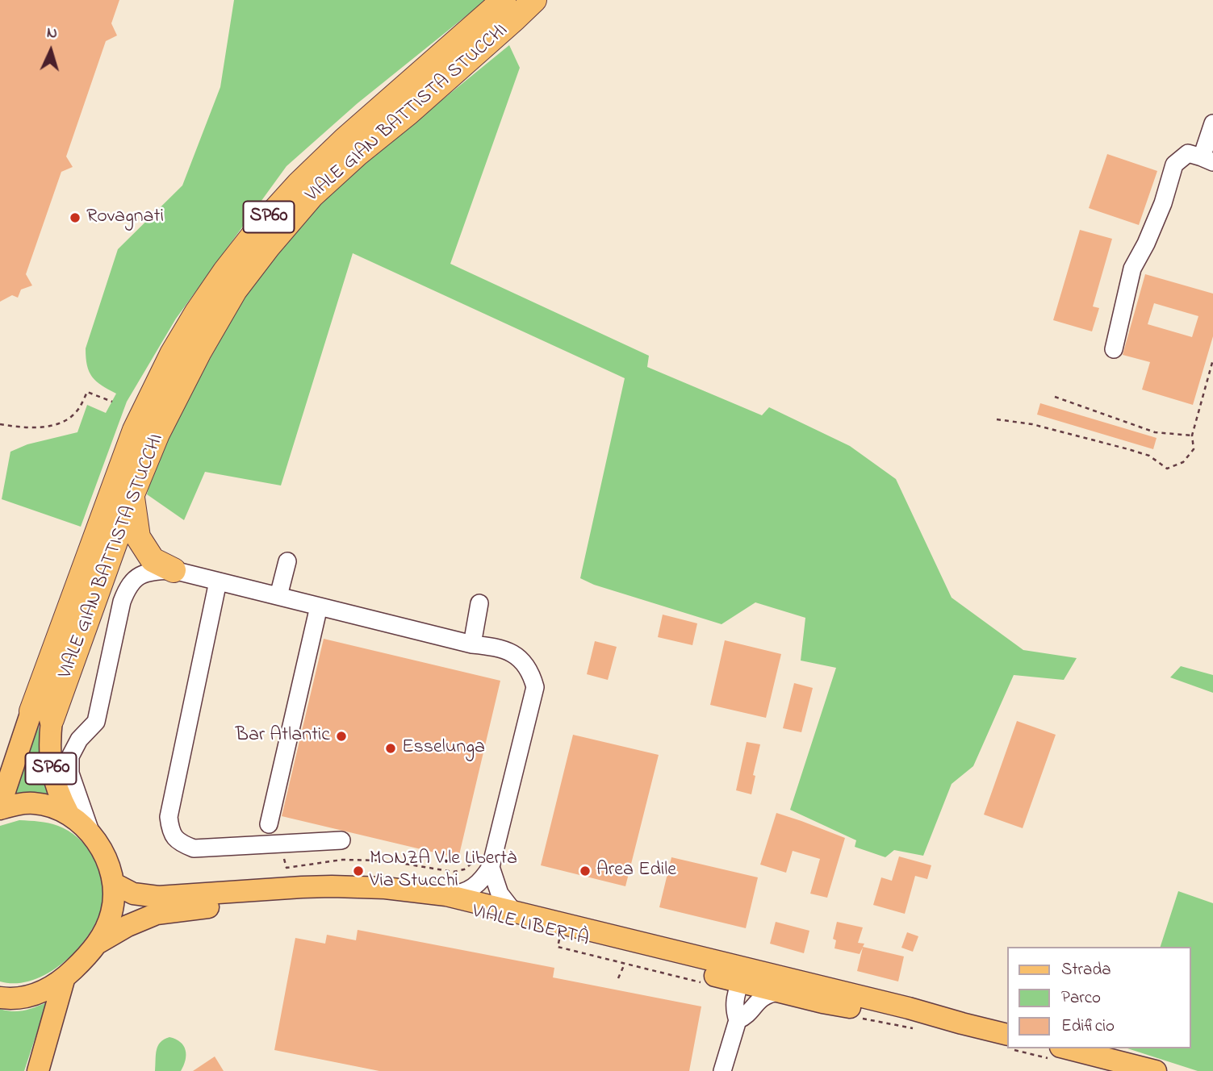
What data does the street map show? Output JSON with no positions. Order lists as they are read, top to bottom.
{
  "streets": {
    "highway": ["VIALE GIAN BATTISTA STUCCHI", "SP60"],
    "main road": ["VIALE LIBERTÀ"]
  },
  "crossings": [
    ["VIALE GIAN BATTISTA STUCCHI", "VIALE LIBERTÀ"]
  ],
  "places": [
    "Rovagnati",
    "Bar Atlantic",
    "Esselunga",
    "MONZA V.le Libertà Via Stucchi",
    "Area Edile"
  ],
  "legend": ["Strada", "Parco", "Edificio"],
  "north": "top"
}
